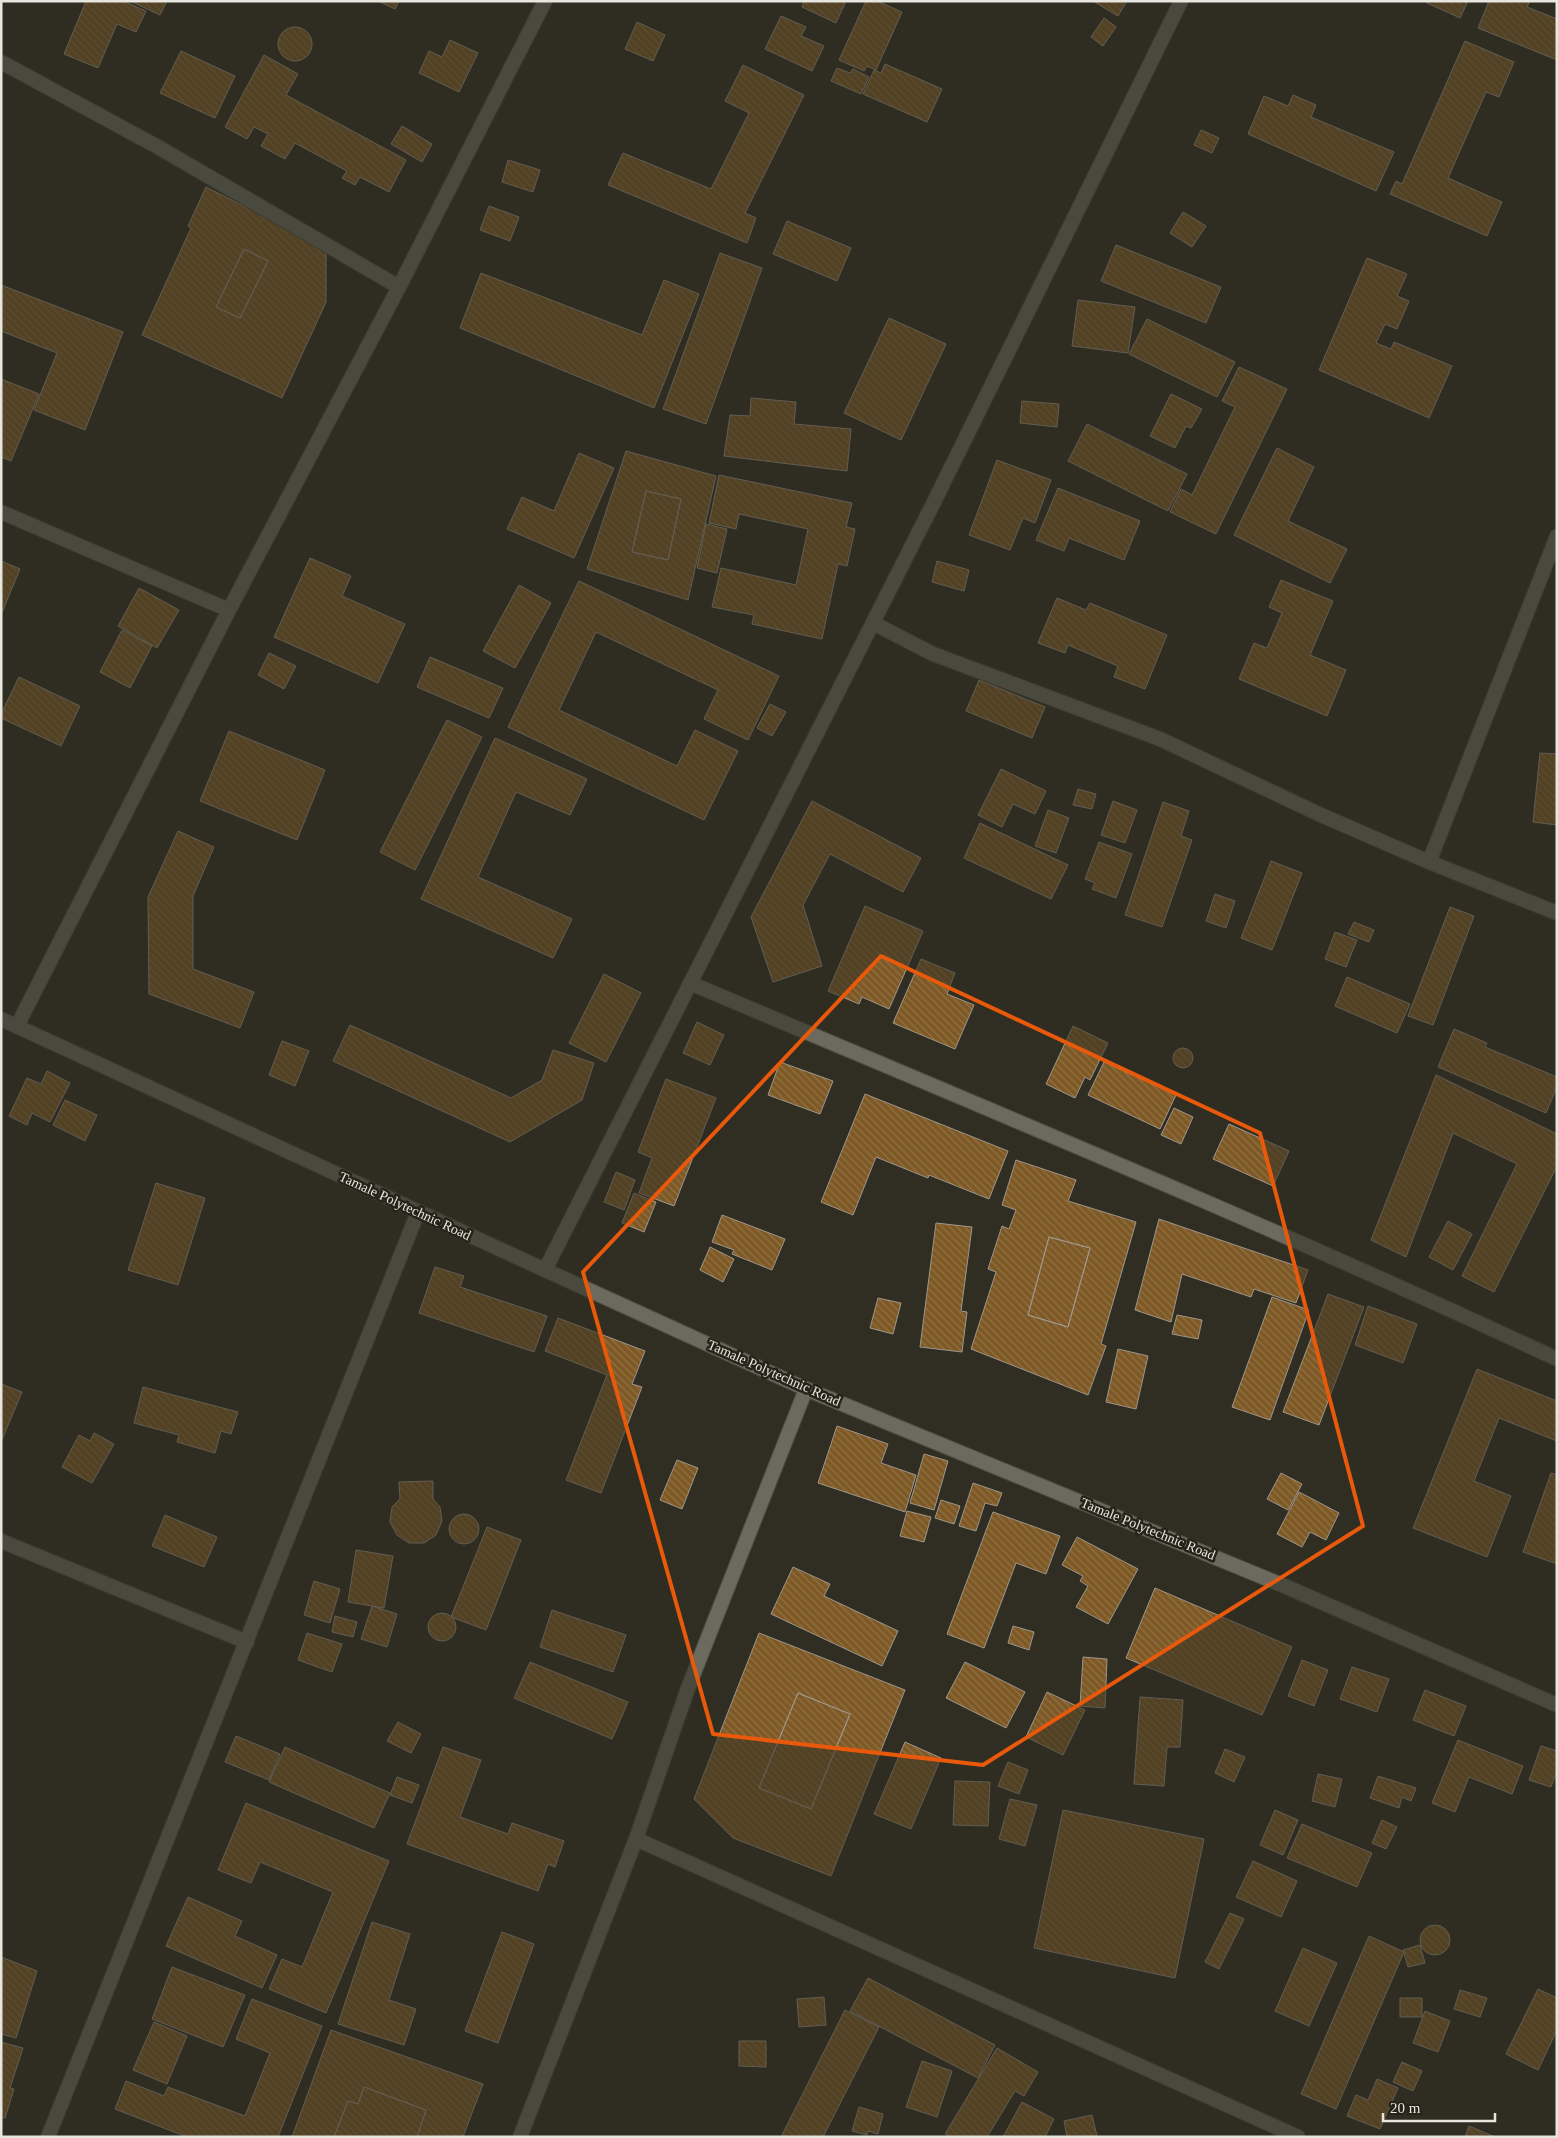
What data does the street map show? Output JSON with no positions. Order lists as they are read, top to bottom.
{
  "streets": {
    "street": ["Tamale Polytechnic Road"]
  },
  "scale_bar": "20 m"
}
